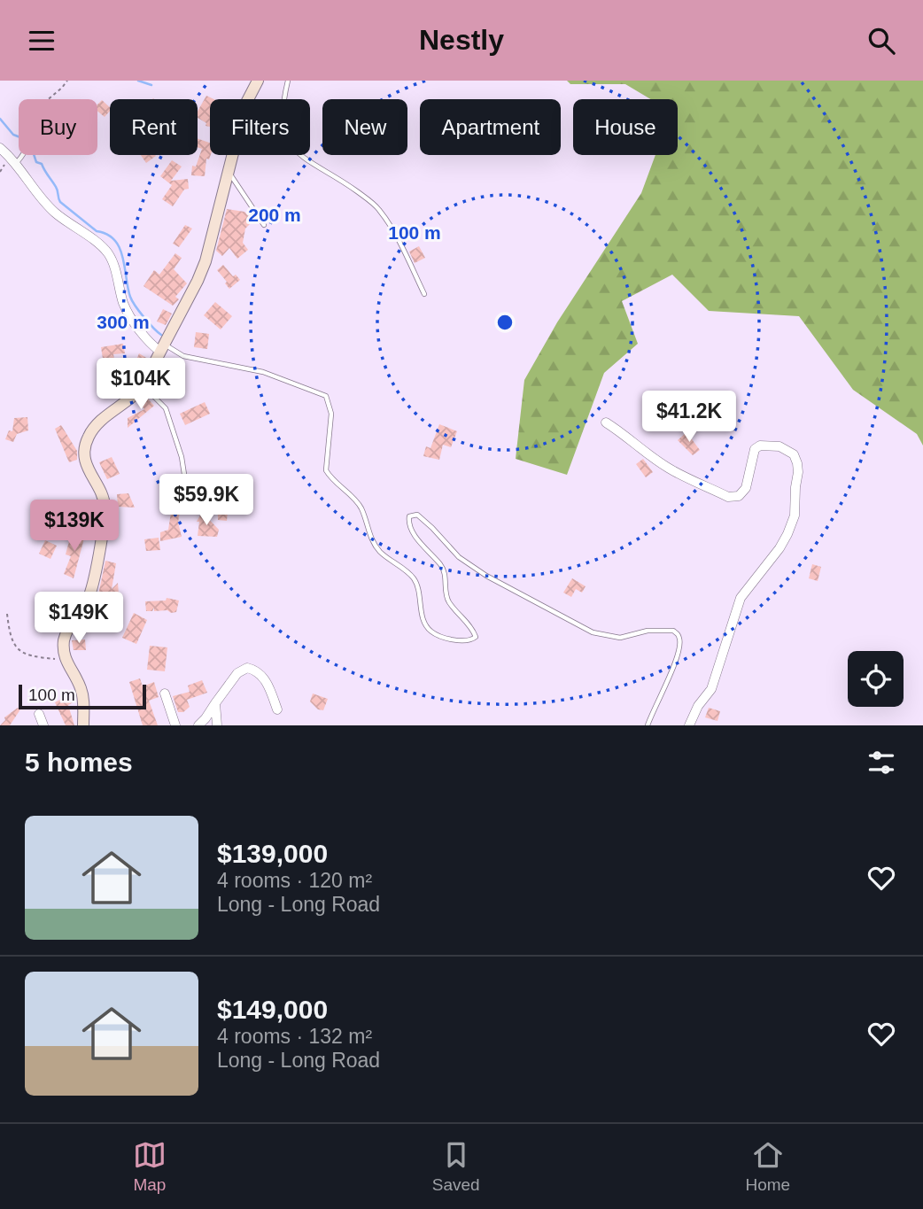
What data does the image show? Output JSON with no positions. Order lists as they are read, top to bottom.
{
  "scale_bar": "100 m",
  "page": {
    "header": "Nestly",
    "chip": [
      "Buy",
      "Rent",
      "Filters",
      "New",
      "Apartment",
      "House"
    ],
    "price": [
      "$104K",
      "$41.2K",
      "$59.9K",
      "$139K",
      "$149K"
    ],
    "scale": "100 m",
    "heading": "5 homes",
    "list": [
      {
        "name": "$139,000",
        "note": "4 rooms · 120 m² · Long - Long Road"
      },
      {
        "name": "$149,000",
        "note": "4 rooms · 132 m² · Long - Long Road"
      }
    ],
    "tabs": ["Map", "Saved", "Home"]
  },
  "rings": ["200 m", "100 m", "300 m"]
}
